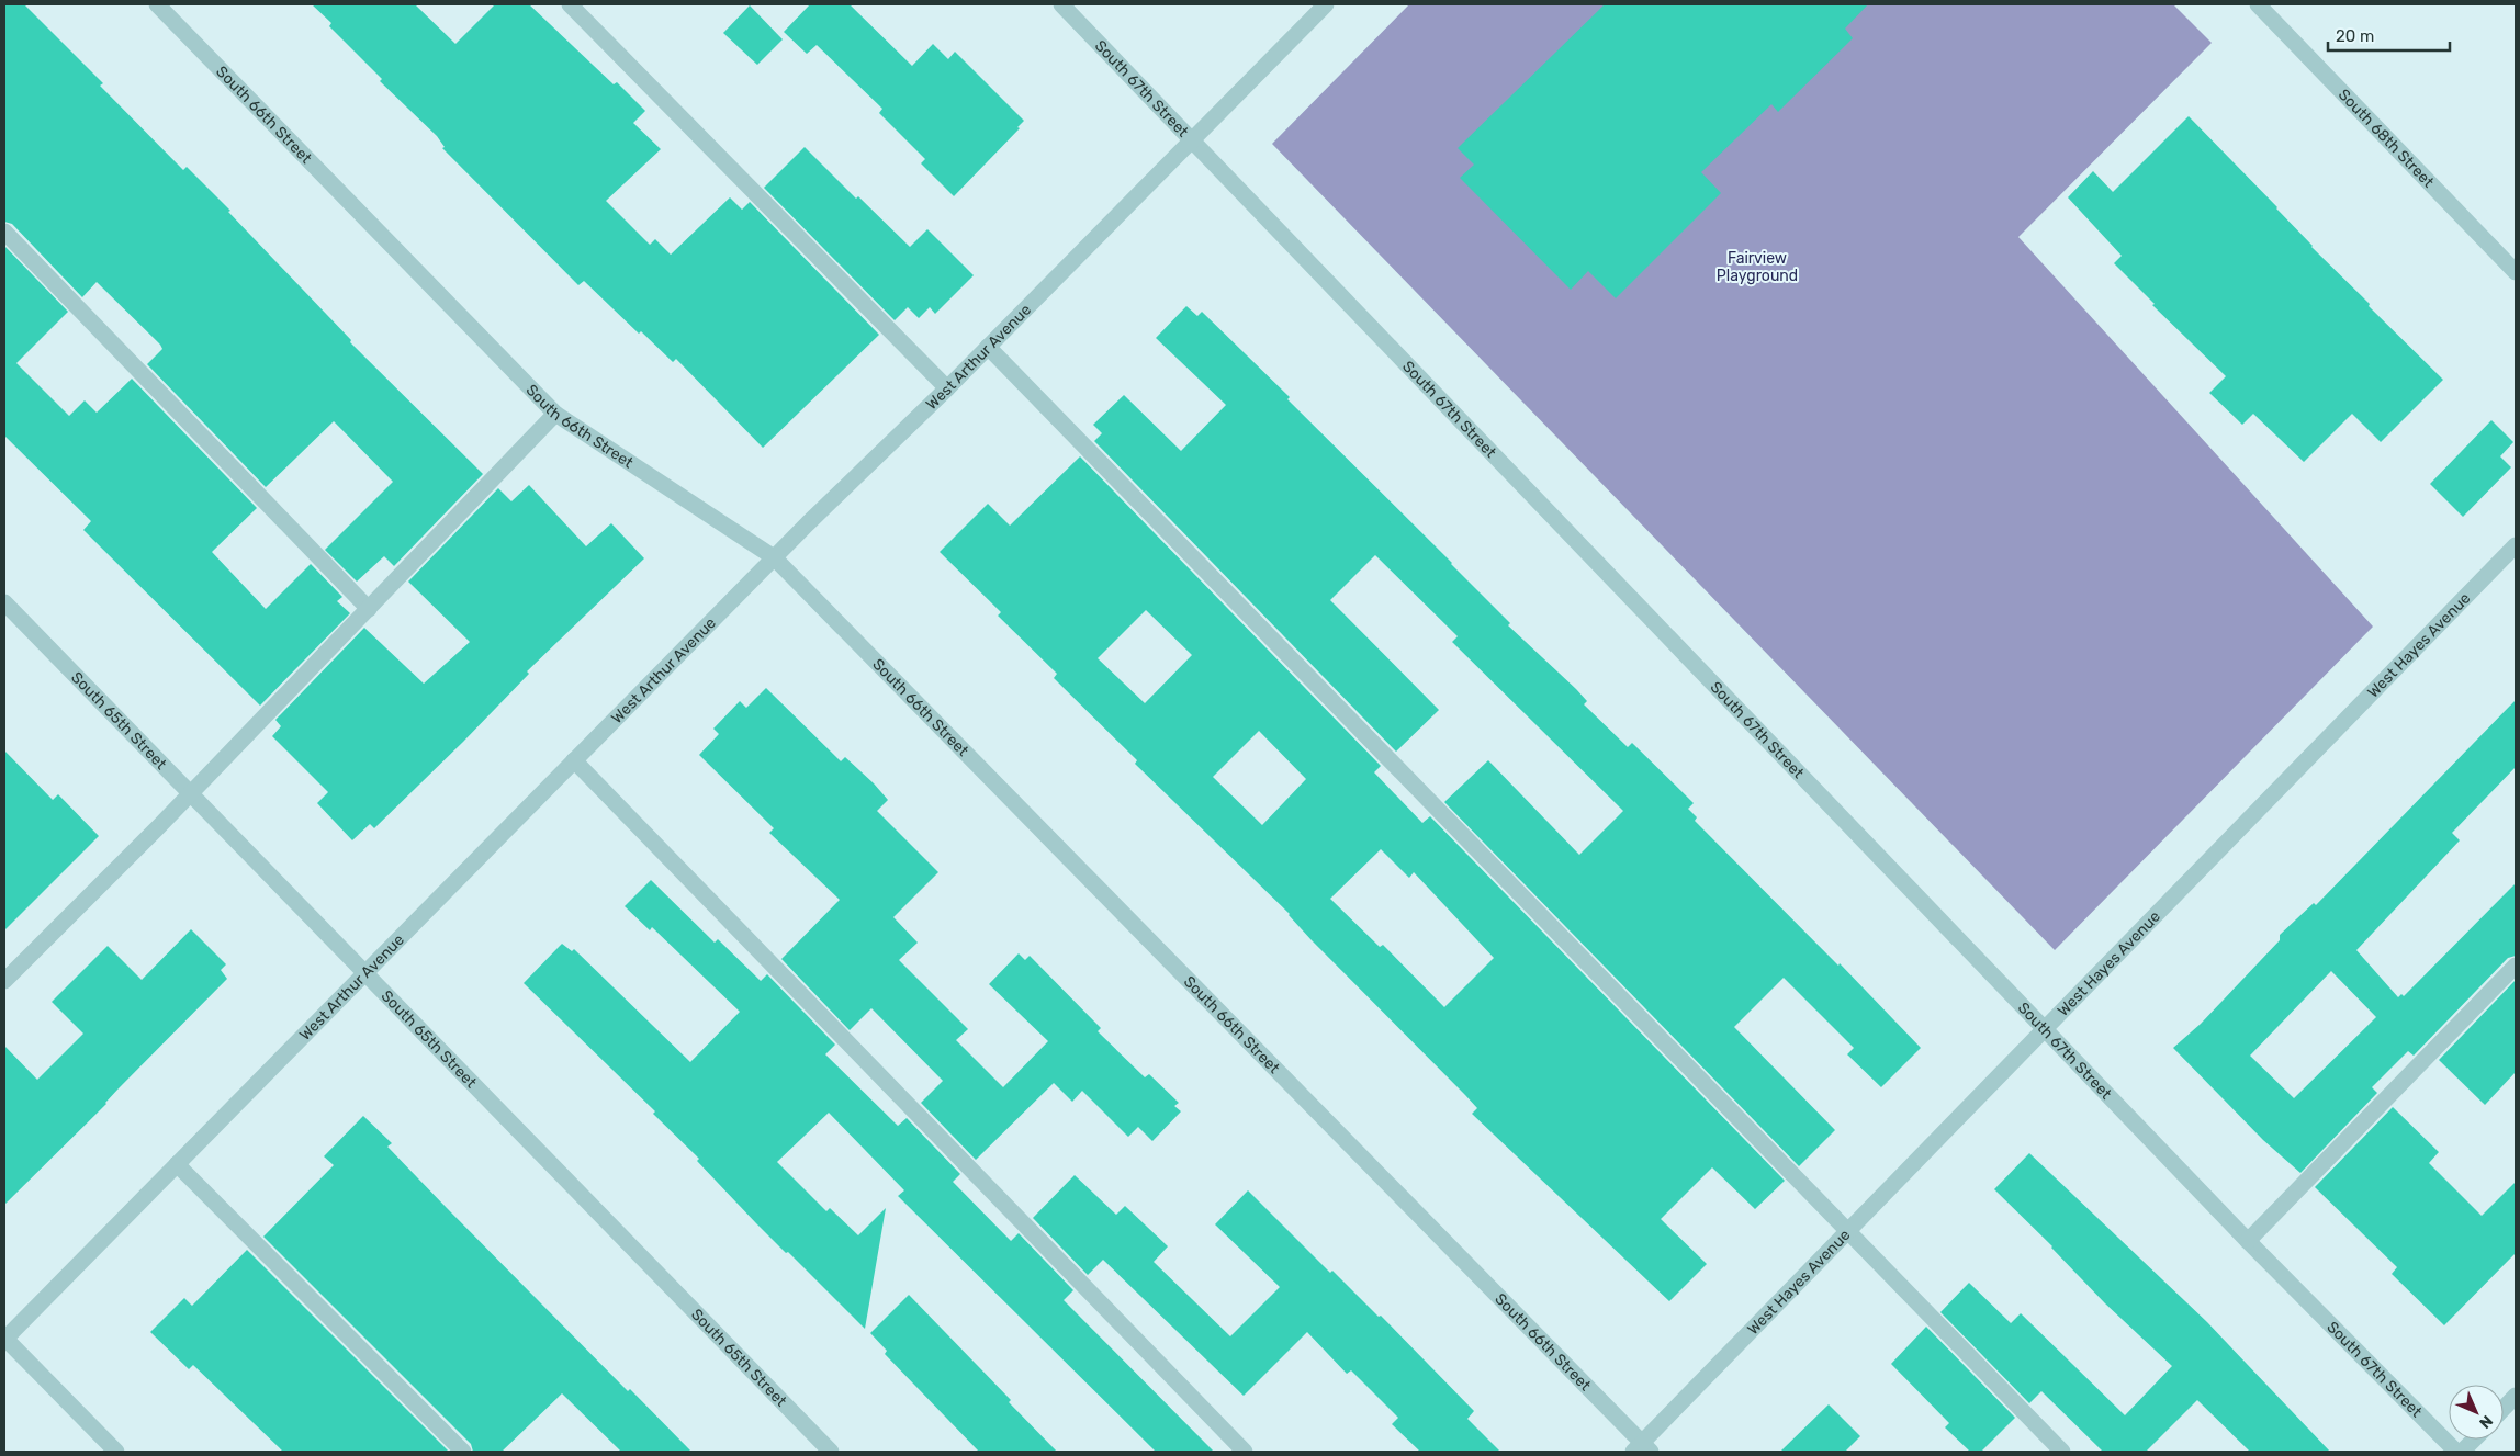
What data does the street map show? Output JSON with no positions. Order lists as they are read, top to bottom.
{
  "streets": {
    "street": [
      "South 67th Street",
      "South 66th Street",
      "South 68th Street",
      "West Arthur Avenue",
      "West Hayes Avenue",
      "South 65th Street"
    ]
  },
  "crossings": [
    ["South 67th Street", "West Arthur Avenue"],
    ["South 67th Street", "West Hayes Avenue"],
    ["South 66th Street", "West Arthur Avenue"],
    ["South 66th Street", "West Hayes Avenue"],
    ["West Arthur Avenue", "South 65th Street"]
  ],
  "parks": ["Fairview Playground"],
  "scale_bar": "20 m",
  "north": "bottom right"
}
